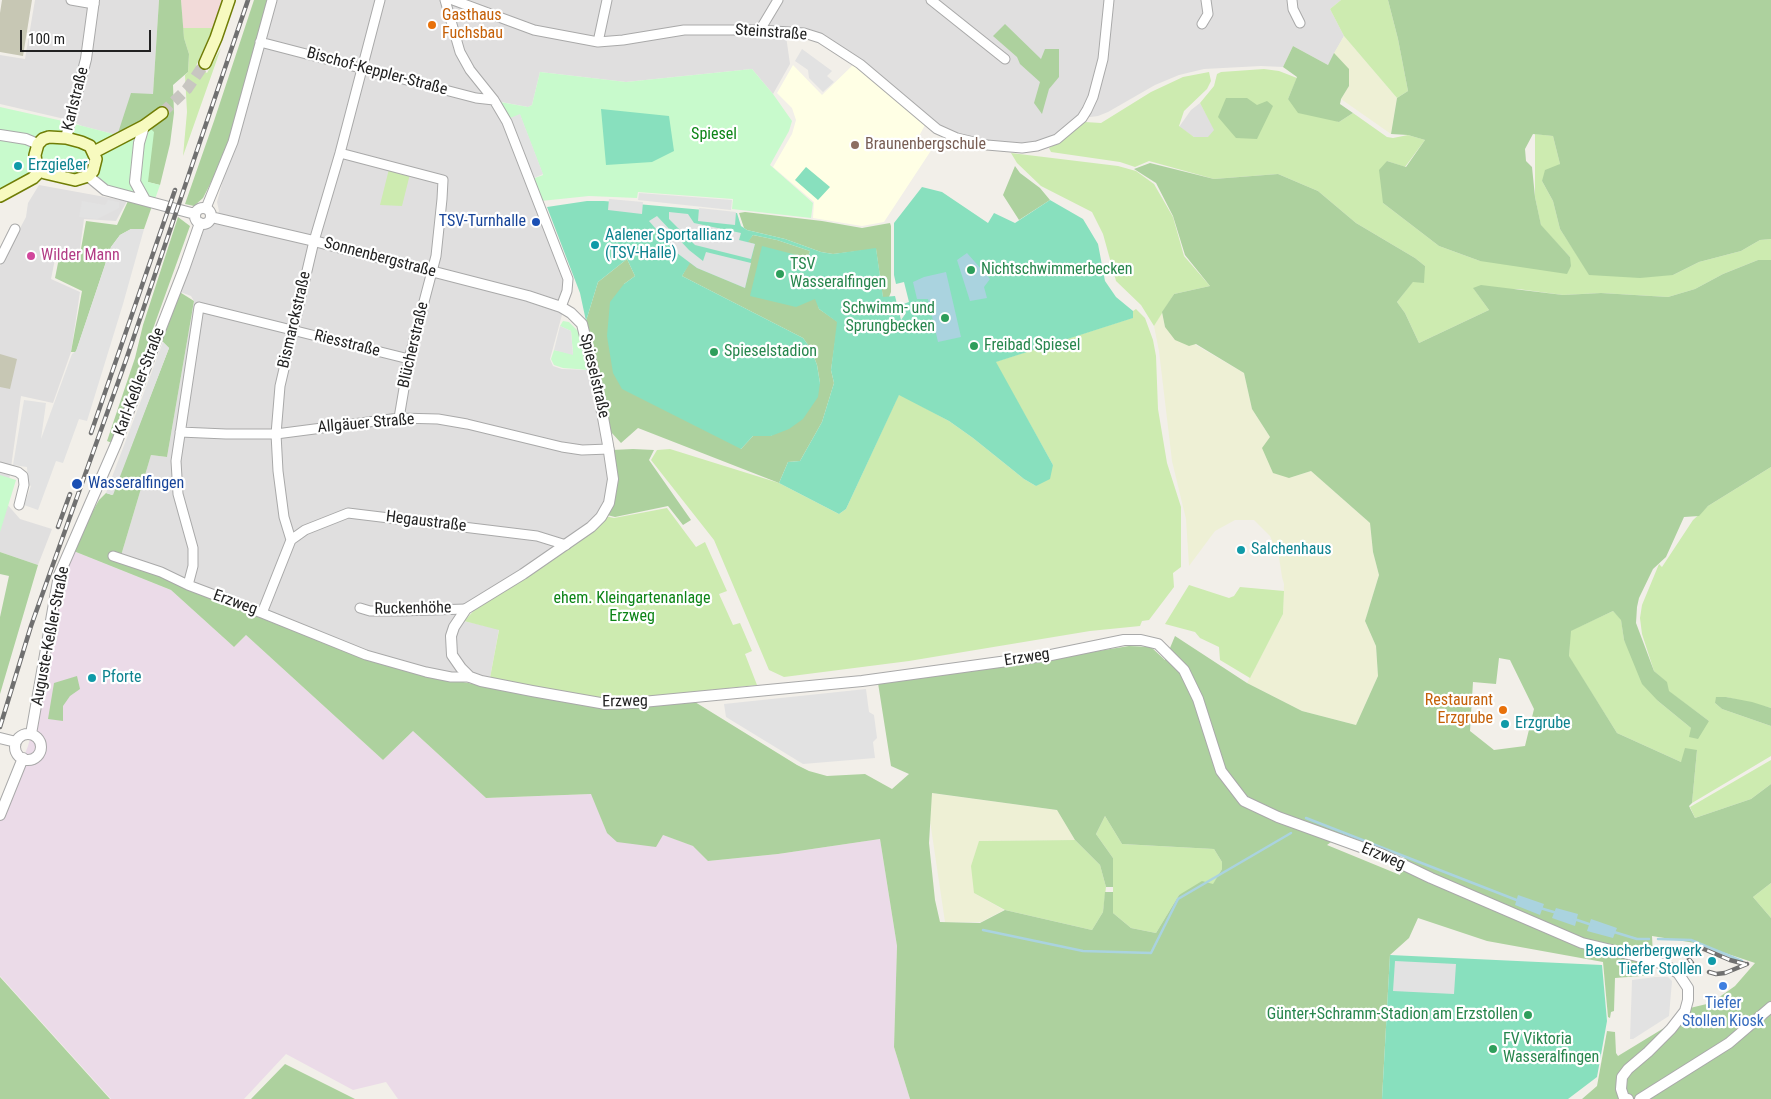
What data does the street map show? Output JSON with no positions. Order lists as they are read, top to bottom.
{
  "streets": {
    "street": [
      "Steinstraße",
      "Bischof-Keppler-Straße",
      "Karlstraße",
      "Sonnenbergstraße",
      "Bismarckstraße",
      "Riesstraße",
      "Blücherstraße",
      "Spieselstraße",
      "Karl-Keßler-Straße",
      "Allgäuer Straße",
      "Hegaustraße",
      "Erzweg",
      "Ruckenhöhe",
      "Auguste-Keßler-Straße"
    ]
  },
  "crossings": [
    ["Bischof-Keppler-Straße", "Bismarckstraße"],
    ["Sonnenbergstraße", "Bismarckstraße"],
    ["Sonnenbergstraße", "Blücherstraße"],
    ["Sonnenbergstraße", "Spieselstraße"],
    ["Sonnenbergstraße", "Karl-Keßler-Straße"],
    ["Bismarckstraße", "Riesstraße"],
    ["Bismarckstraße", "Blücherstraße"],
    ["Bismarckstraße", "Allgäuer Straße"],
    ["Bismarckstraße", "Hegaustraße"],
    ["Riesstraße", "Blücherstraße"],
    ["Riesstraße", "Allgäuer Straße"],
    ["Blücherstraße", "Allgäuer Straße"],
    ["Spieselstraße", "Allgäuer Straße"],
    ["Spieselstraße", "Hegaustraße"],
    ["Spieselstraße", "Erzweg"],
    ["Spieselstraße", "Ruckenhöhe"],
    ["Karl-Keßler-Straße", "Auguste-Keßler-Straße"]
  ],
  "parks": ["Spiesel", "ehem. Kleingartenanlage Erzweg"],
  "places": [
    "Gasthaus Fuchsbau",
    "Braunenbergschule",
    "Erzgießer",
    "TSV-Turnhalle",
    "Aalener Sportallianz (TSV-Halle)",
    "Wilder Mann",
    "Nichtschwimmerbecken",
    "TSV Wasseralfingen",
    "Schwimm- und Sprungbecken",
    "Freibad Spiesel",
    "Spieselstadion",
    "Wasseralfingen",
    "Salchenhaus",
    "Pforte",
    "Restaurant Erzgrube",
    "Erzgrube",
    "Besucherbergwerk Tiefer Stollen",
    "Tiefer Stollen Kiosk",
    "Günter+Schramm-Stadion am Erzstollen",
    "FV Viktoria Wasseralfingen"
  ],
  "scale_bar": "100 m"
}
